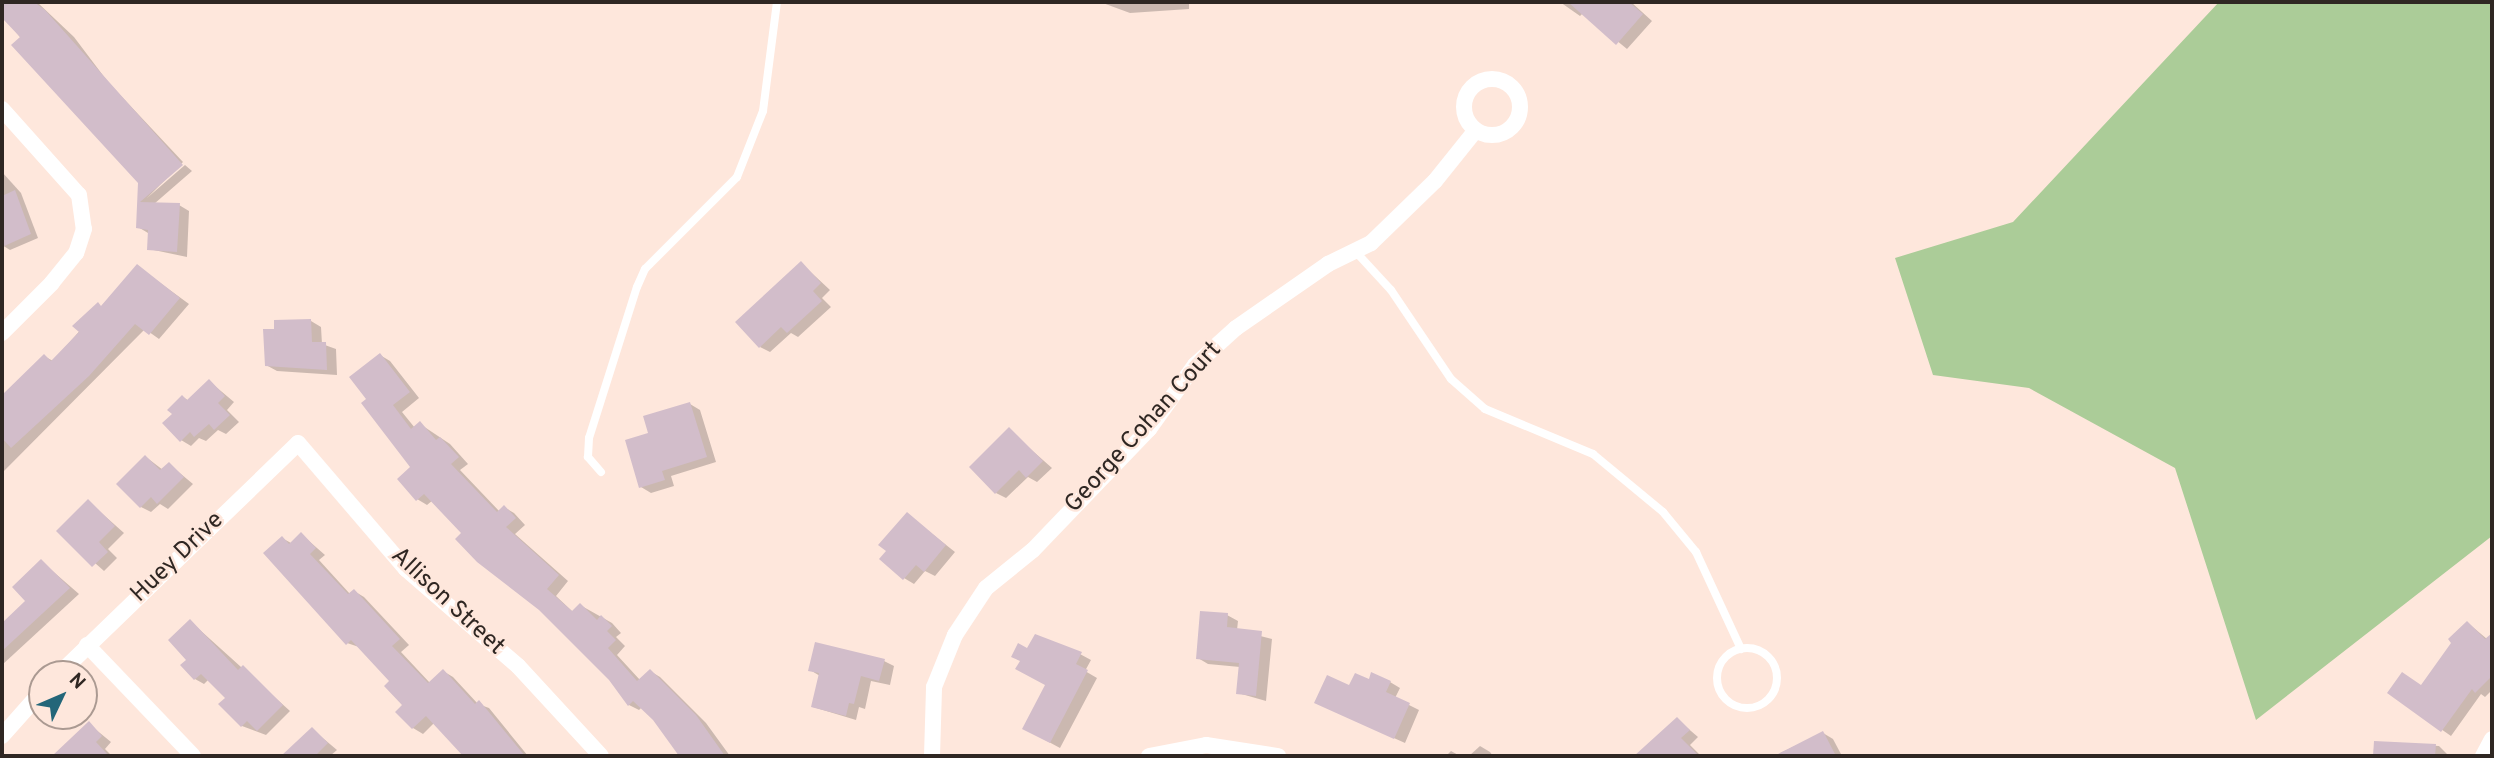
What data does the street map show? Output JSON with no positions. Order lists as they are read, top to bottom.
{
  "streets": {
    "street": ["George Cohan Court", "Huey Drive", "Allison Street"]
  },
  "crossings": [
    ["Huey Drive", "Allison Street"]
  ],
  "north": "top right"
}
